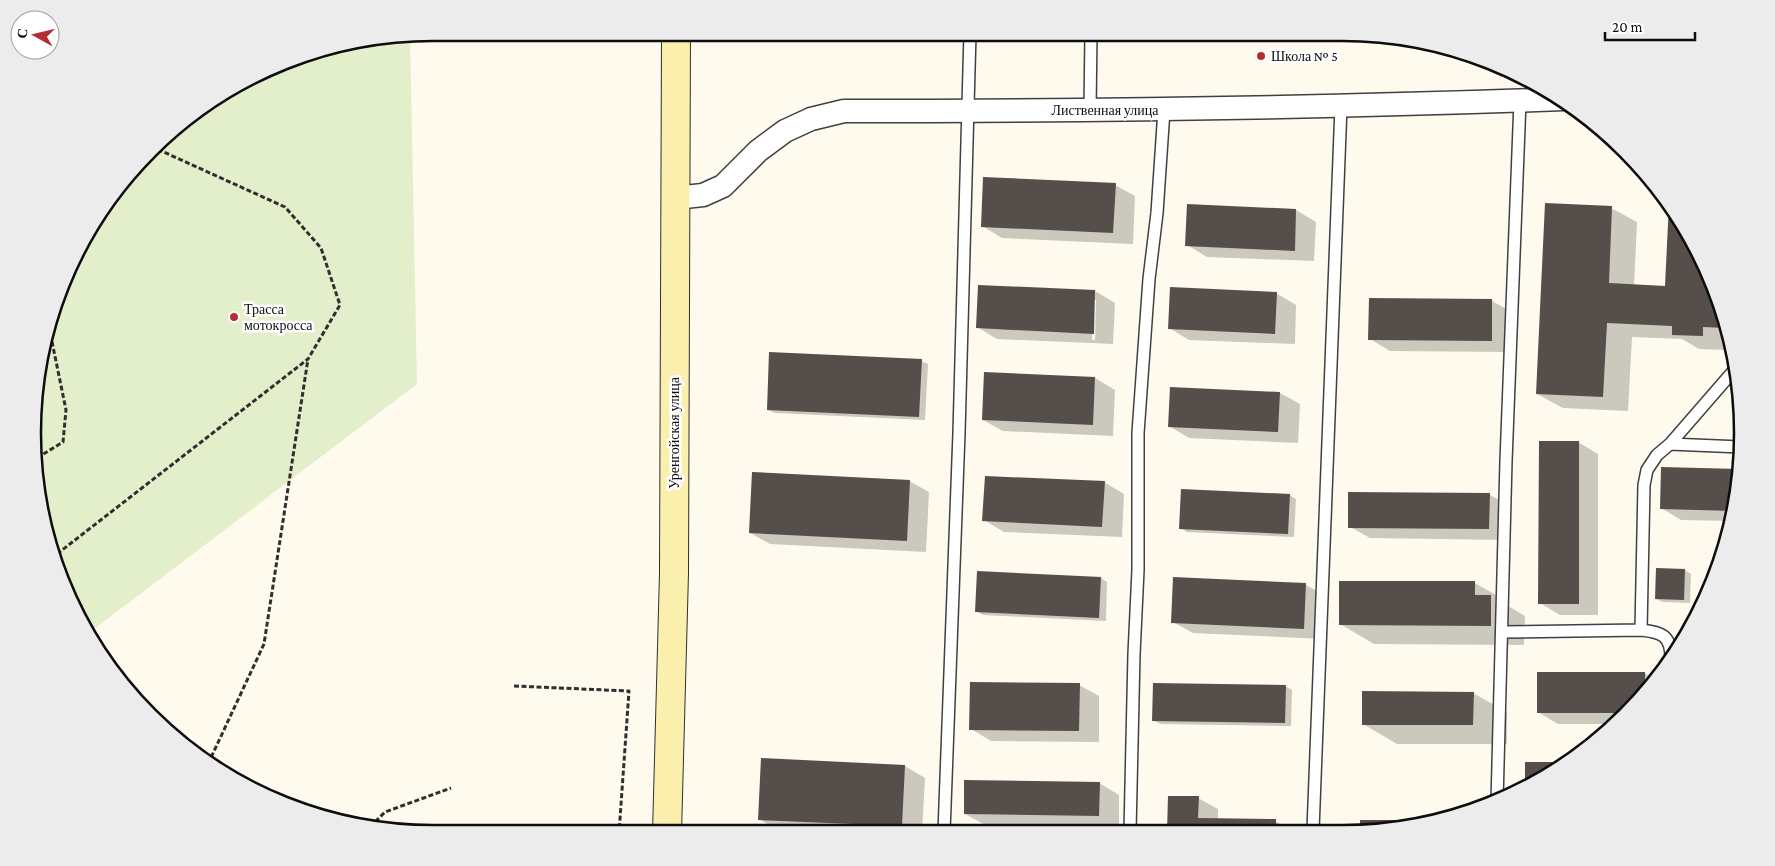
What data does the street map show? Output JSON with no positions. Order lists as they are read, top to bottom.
{
  "streets": {
    "street": ["Лиственная улица", "Уренгойская улица"]
  },
  "crossings": [
    ["Лиственная улица", "Уренгойская улица"]
  ],
  "places": ["Школа № 5", "Трасса мотокросса"],
  "scale_bar": "20 m",
  "north": "left"
}
